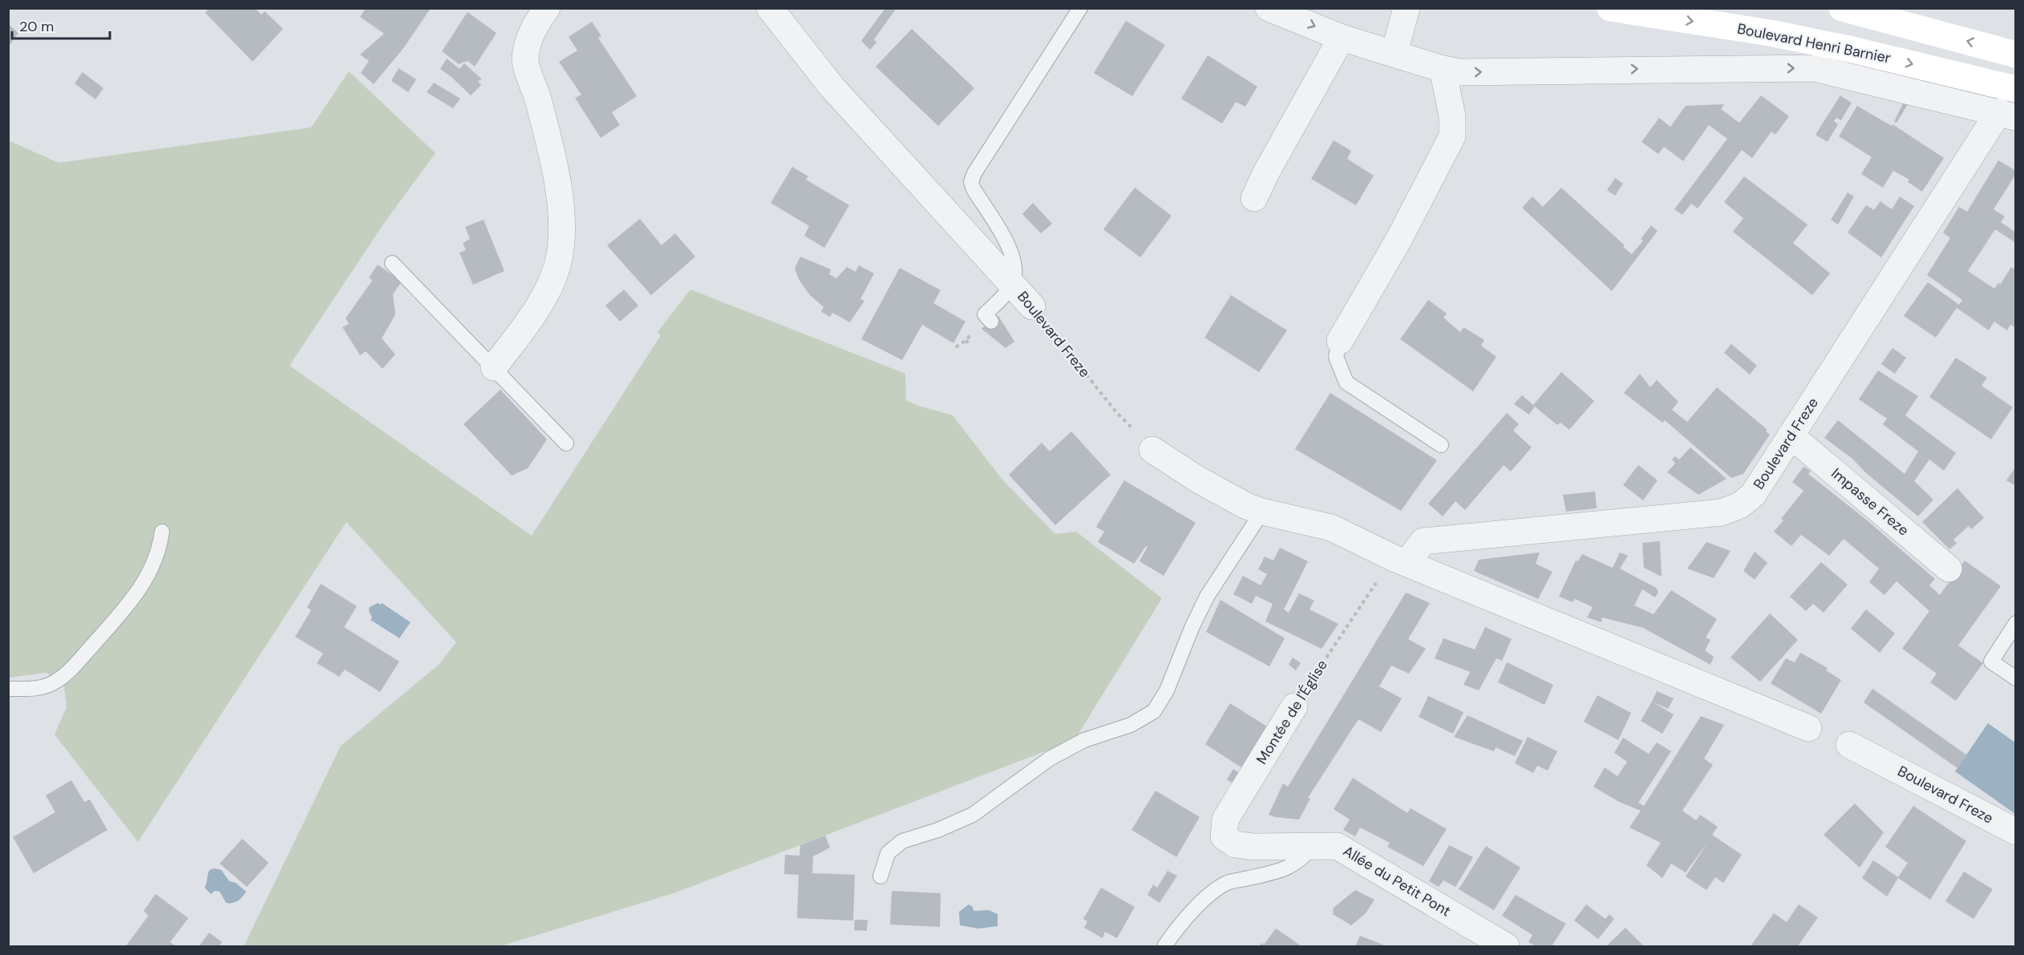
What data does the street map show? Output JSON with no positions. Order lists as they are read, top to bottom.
{
  "streets": {
    "main road": ["Boulevard Henri Barnier"],
    "street": [
      "Boulevard Freze",
      "Impasse Freze",
      "Montée de l'Église",
      "Allée du Petit Pont"
    ]
  },
  "crossings": [
    ["Boulevard Freze", "Impasse Freze"],
    ["Montée de l'Église", "Allée du Petit Pont"]
  ],
  "scale_bar": "20 m"
}
